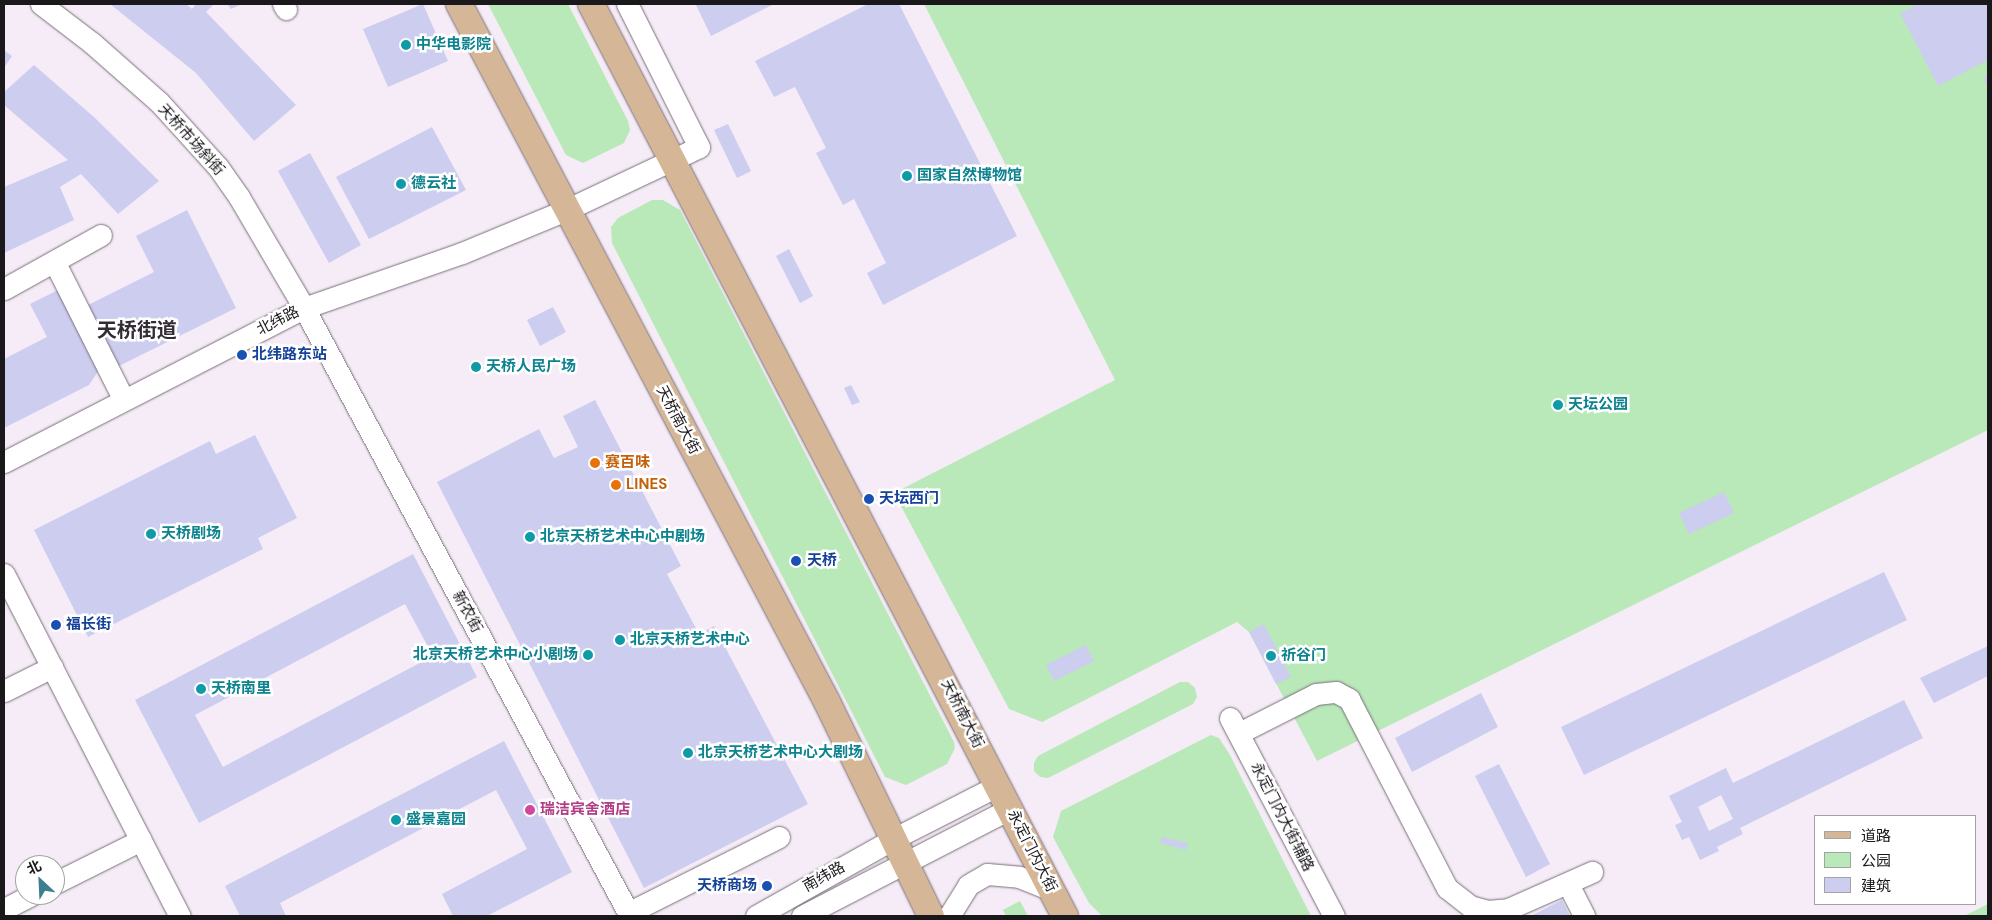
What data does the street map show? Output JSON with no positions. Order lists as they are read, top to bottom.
{
  "streets": {
    "main road": ["天桥南大街", "永定门内大街"],
    "street": [
      "天桥市场斜街",
      "北纬路",
      "新农街",
      "永定门内大街辅路",
      "南纬路"
    ]
  },
  "crossings": [
    ["天桥市场斜街", "北纬路"],
    ["天桥市场斜街", "新农街"],
    ["北纬路", "天桥南大街"],
    ["北纬路", "新农街"],
    ["天桥南大街", "永定门内大街"],
    ["天桥南大街", "南纬路"]
  ],
  "districts": ["天桥街道"],
  "places": [
    "中华电影院",
    "国家自然博物馆",
    "德云社",
    "北纬路东站",
    "天桥人民广场",
    "天坛公园",
    "赛百味",
    "LINES",
    "天坛西门",
    "天桥剧场",
    "北京天桥艺术中心中剧场",
    "天桥",
    "福长街",
    "北京天桥艺术中心",
    "北京天桥艺术中心小剧场",
    "祈谷门",
    "天桥南里",
    "北京天桥艺术中心大剧场",
    "瑞洁宾舍酒店",
    "盛景嘉园",
    "天桥商场"
  ],
  "legend": ["道路", "公园", "建筑"],
  "north": "top left"
}
